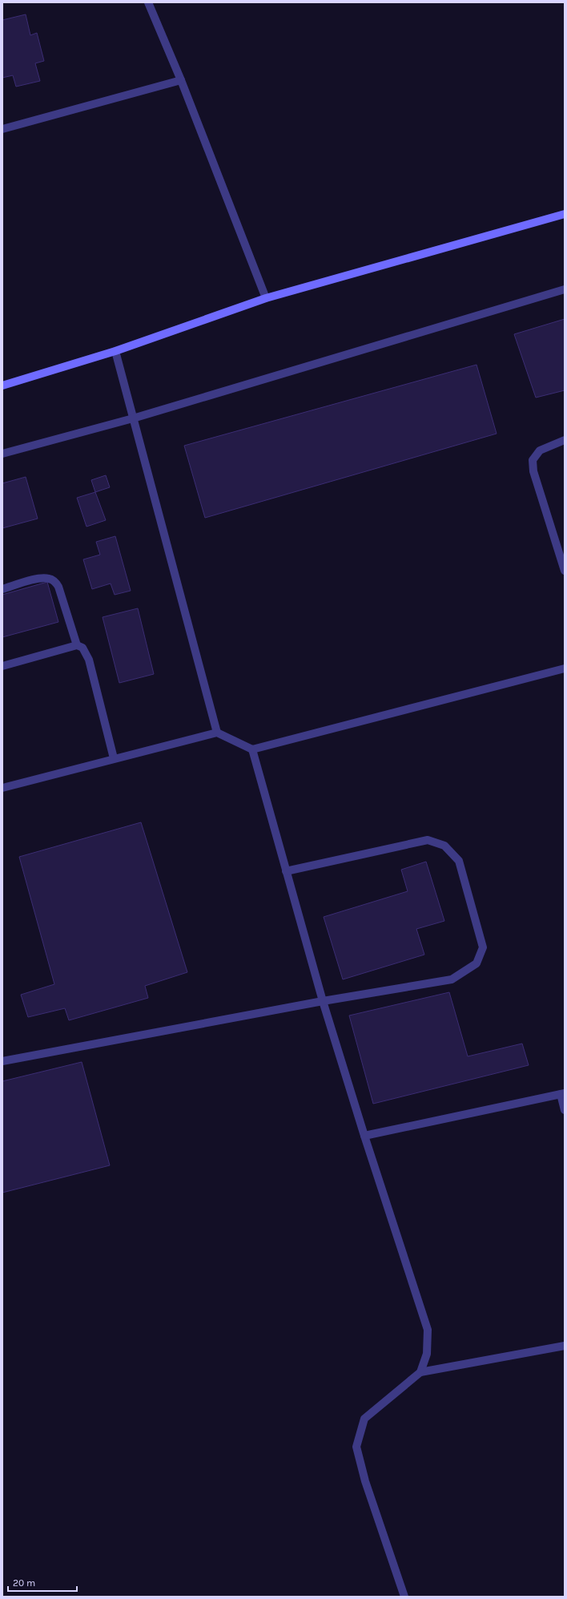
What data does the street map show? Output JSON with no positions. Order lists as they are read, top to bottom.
{
  "scale_bar": "20 m"
}
